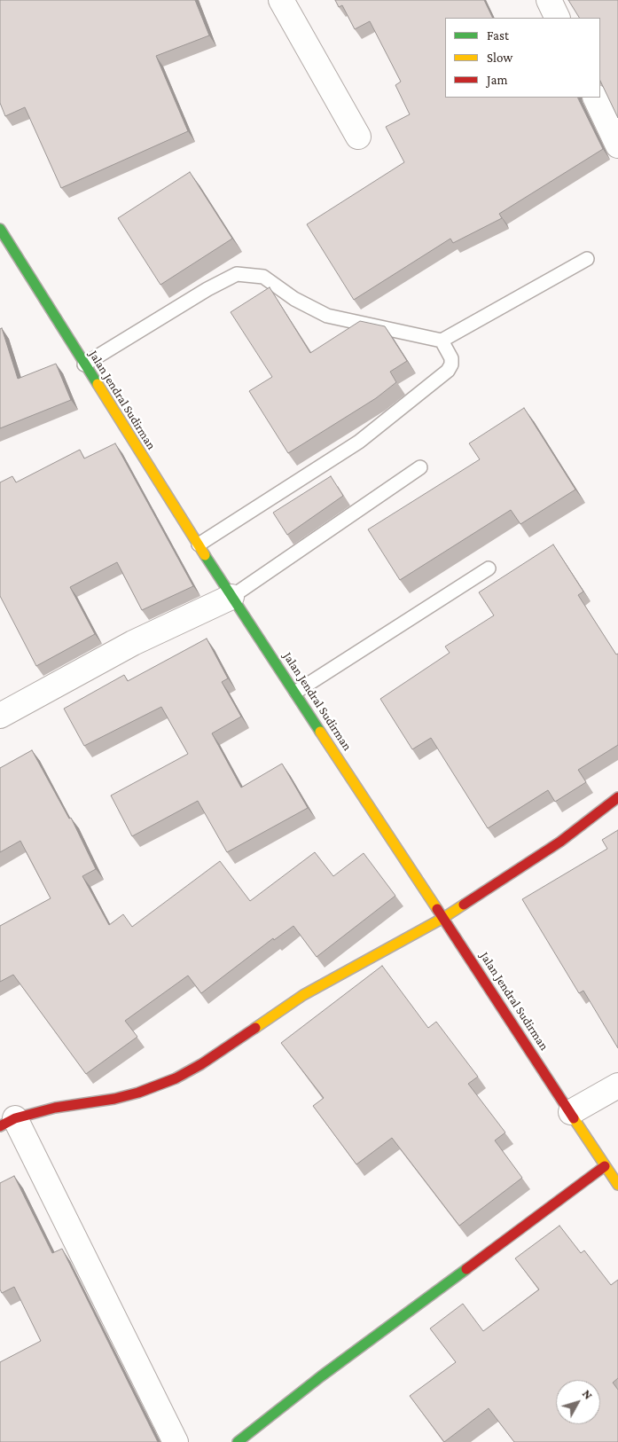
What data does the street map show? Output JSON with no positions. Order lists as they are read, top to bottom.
{
  "streets": {
    "street": ["Jalan Jendral Sudirman"]
  },
  "legend": ["Fast", "Slow", "Jam"],
  "north": "top right"
}
